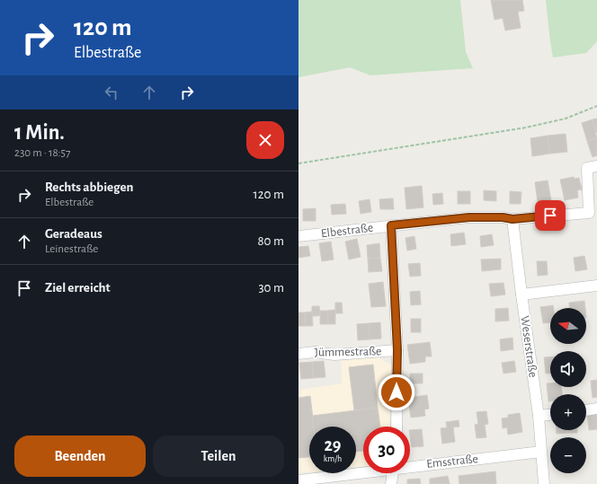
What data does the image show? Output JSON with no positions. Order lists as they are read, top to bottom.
{
  "streets": {
    "street": [
      "Elbestraße",
      "Weserstraße",
      "Jümmestraße",
      "Emsstraße"
    ]
  },
  "crossings": [
    ["Elbestraße", "Weserstraße"],
    ["Weserstraße", "Emsstraße"]
  ],
  "north": "left",
  "page": {
    "turn": ["120 m", "Elbestraße"],
    "heading": ["1 Min.", "230 m · 18:57"],
    "list": [
      {
        "name": "Rechts abbiegen",
        "note": "Elbestraße",
        "value": "120 m"
      },
      {
        "name": "Geradeaus",
        "note": "Leinestraße",
        "value": "80 m"
      },
      {
        "name": "Ziel erreicht",
        "value": "30 m"
      }
    ],
    "map_buttons": ["+", "−"],
    "speed": "29 km/h",
    "limit": "30",
    "buttons": ["Beenden", "Teilen"]
  }
}
